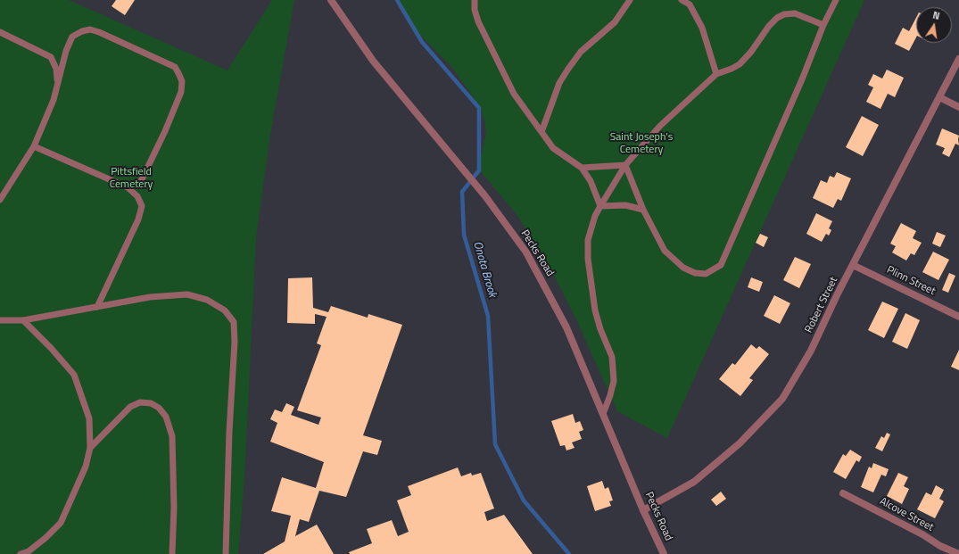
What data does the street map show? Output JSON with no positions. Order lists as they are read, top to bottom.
{
  "streets": {
    "street": [
      "Pecks Road",
      "Plinn Street",
      "Robert Street",
      "Alcove Street"
    ]
  },
  "crossings": [
    ["Pecks Road", "Robert Street"],
    ["Plinn Street", "Robert Street"]
  ],
  "water": ["Onota Brook"],
  "parks": ["Saint Joseph's Cemetery", "Pittsfield Cemetery"],
  "north": "top"
}
